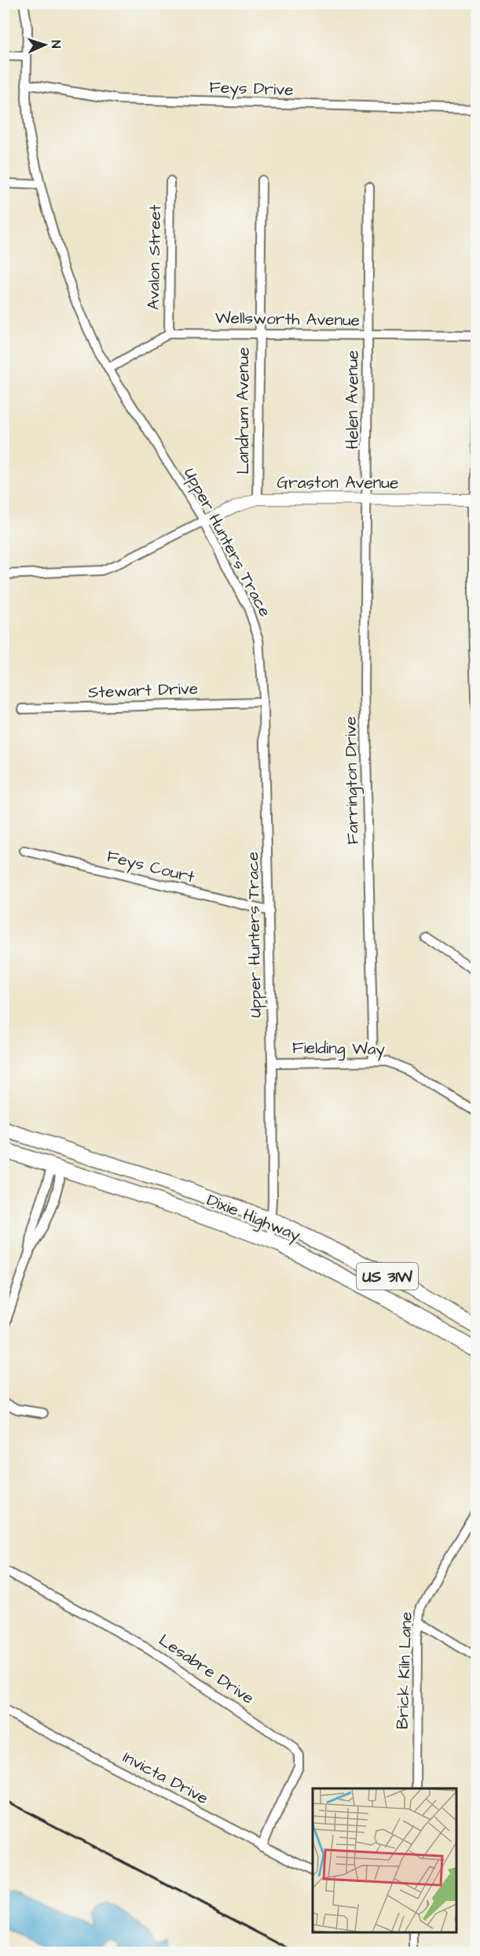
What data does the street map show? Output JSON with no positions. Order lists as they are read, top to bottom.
{
  "streets": {
    "main road": ["Dixie Highway", "US 31W"],
    "street": [
      "Feys Drive",
      "Avalon Street",
      "Wellsworth Avenue",
      "Helen Avenue",
      "Landrum Avenue",
      "Graston Avenue",
      "Upper Hunters Trace",
      "Stewart Drive",
      "Farrington Drive",
      "Feys Court",
      "Fielding Way",
      "Lesabre Drive",
      "Brick Kiln Lane",
      "Invicta Drive"
    ]
  },
  "crossings": [
    ["Feys Drive", "Upper Hunters Trace"],
    ["Avalon Street", "Wellsworth Avenue"],
    ["Wellsworth Avenue", "Helen Avenue"],
    ["Wellsworth Avenue", "Landrum Avenue"],
    ["Helen Avenue", "Graston Avenue"],
    ["Helen Avenue", "Farrington Drive"],
    ["Landrum Avenue", "Graston Avenue"],
    ["Graston Avenue", "Upper Hunters Trace"],
    ["Graston Avenue", "Farrington Drive"],
    ["Upper Hunters Trace", "Stewart Drive"],
    ["Upper Hunters Trace", "Feys Court"],
    ["Upper Hunters Trace", "Fielding Way"],
    ["Upper Hunters Trace", "Dixie Highway"],
    ["Farrington Drive", "Fielding Way"],
    ["Lesabre Drive", "Invicta Drive"]
  ],
  "north": "right"
}
